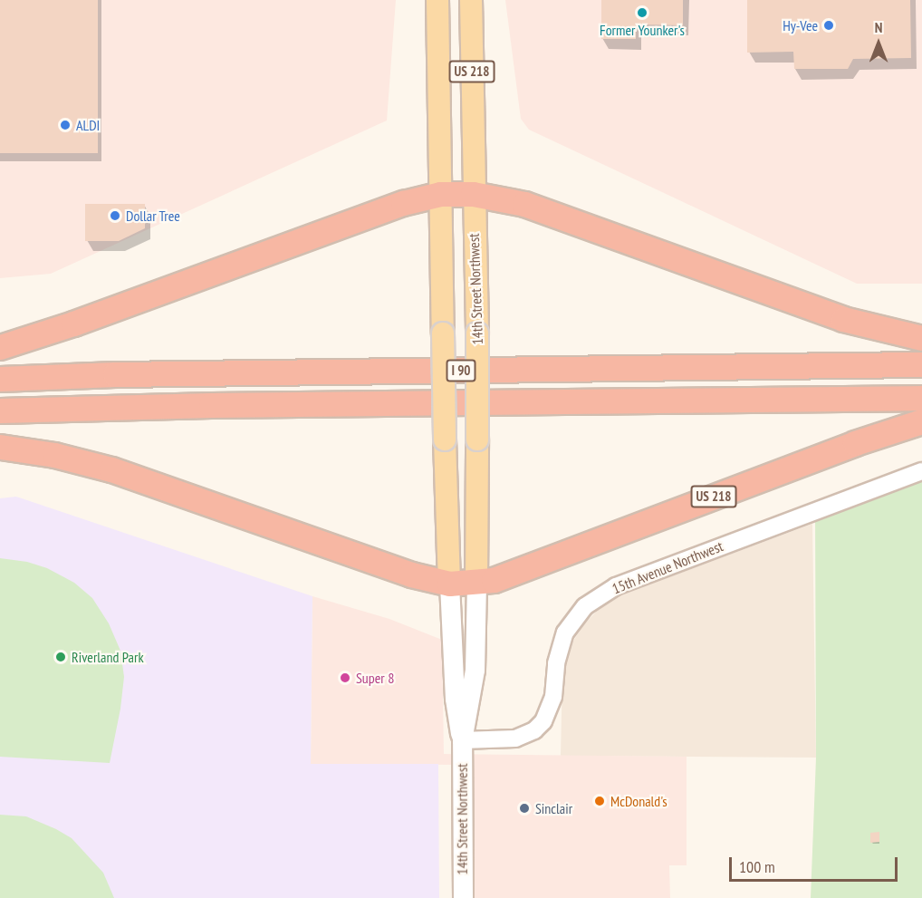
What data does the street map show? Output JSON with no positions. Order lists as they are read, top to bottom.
{
  "streets": {
    "highway": ["US 218", "I 90"],
    "main road": ["14th Street Northwest"],
    "street": ["15th Avenue Northwest"]
  },
  "crossings": [
    ["US 218", "14th Street Northwest"],
    ["14th Street Northwest", "15th Avenue Northwest"]
  ],
  "places": [
    "Former Younker's",
    "Hy-Vee",
    "ALDI",
    "Dollar Tree",
    "Riverland Park",
    "Super 8",
    "McDonald's",
    "Sinclair"
  ],
  "scale_bar": "100 m",
  "north": "top"
}
